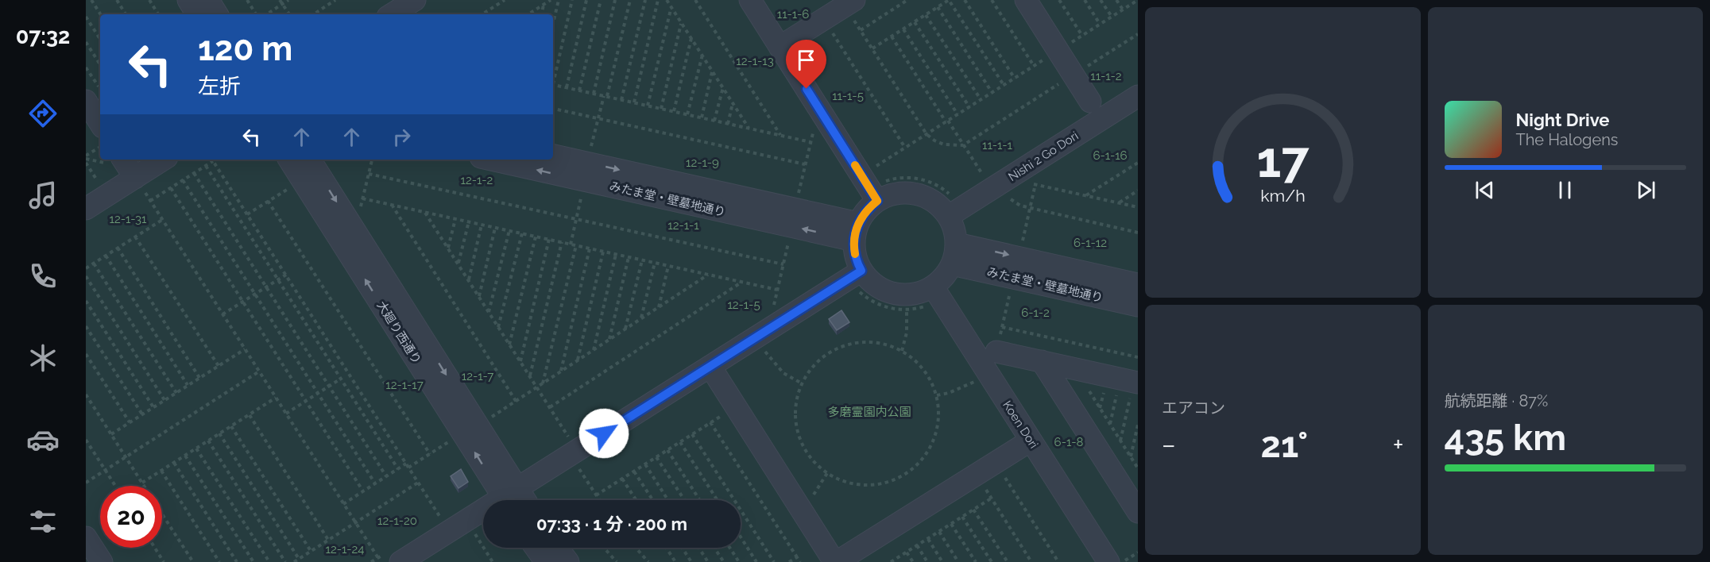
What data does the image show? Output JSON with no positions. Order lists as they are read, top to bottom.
{
  "streets": {
    "lane": [
      "Nishi 2 Go Dori",
      "みたま堂・壁墓地通り",
      "大廻り西通り",
      "Koen Dori"
    ]
  },
  "crossings": [
    ["Nishi 2 Go Dori", "みたま堂・壁墓地通り"],
    ["Nishi 2 Go Dori", "Koen Dori"],
    ["みたま堂・壁墓地通り", "Koen Dori"]
  ],
  "parks": [
    "11-1-6",
    "12-1-13",
    "11-1-2",
    "11-1-5",
    "11-1-1",
    "6-1-16",
    "12-1-9",
    "12-1-2",
    "12-1-31",
    "12-1-1",
    "6-1-12",
    "12-1-5",
    "6-1-2",
    "12-1-7",
    "12-1-17",
    "多磨霊園内公園",
    "6-1-8",
    "12-1-20",
    "12-1-24"
  ],
  "page": {
    "tabs": "07:32",
    "turn": ["120 m", "左折"],
    "song": ["Night Drive", "The Halogens"],
    "tile": [
      "エアコン",
      ["航続距離 · 87%", "435 km"]
    ],
    "heat": ["−", "21°", "+"],
    "limit": "20",
    "trip": "07:33 · 1 分 · 200 m",
    "gauge": ["17", "km/h"]
  }
}
